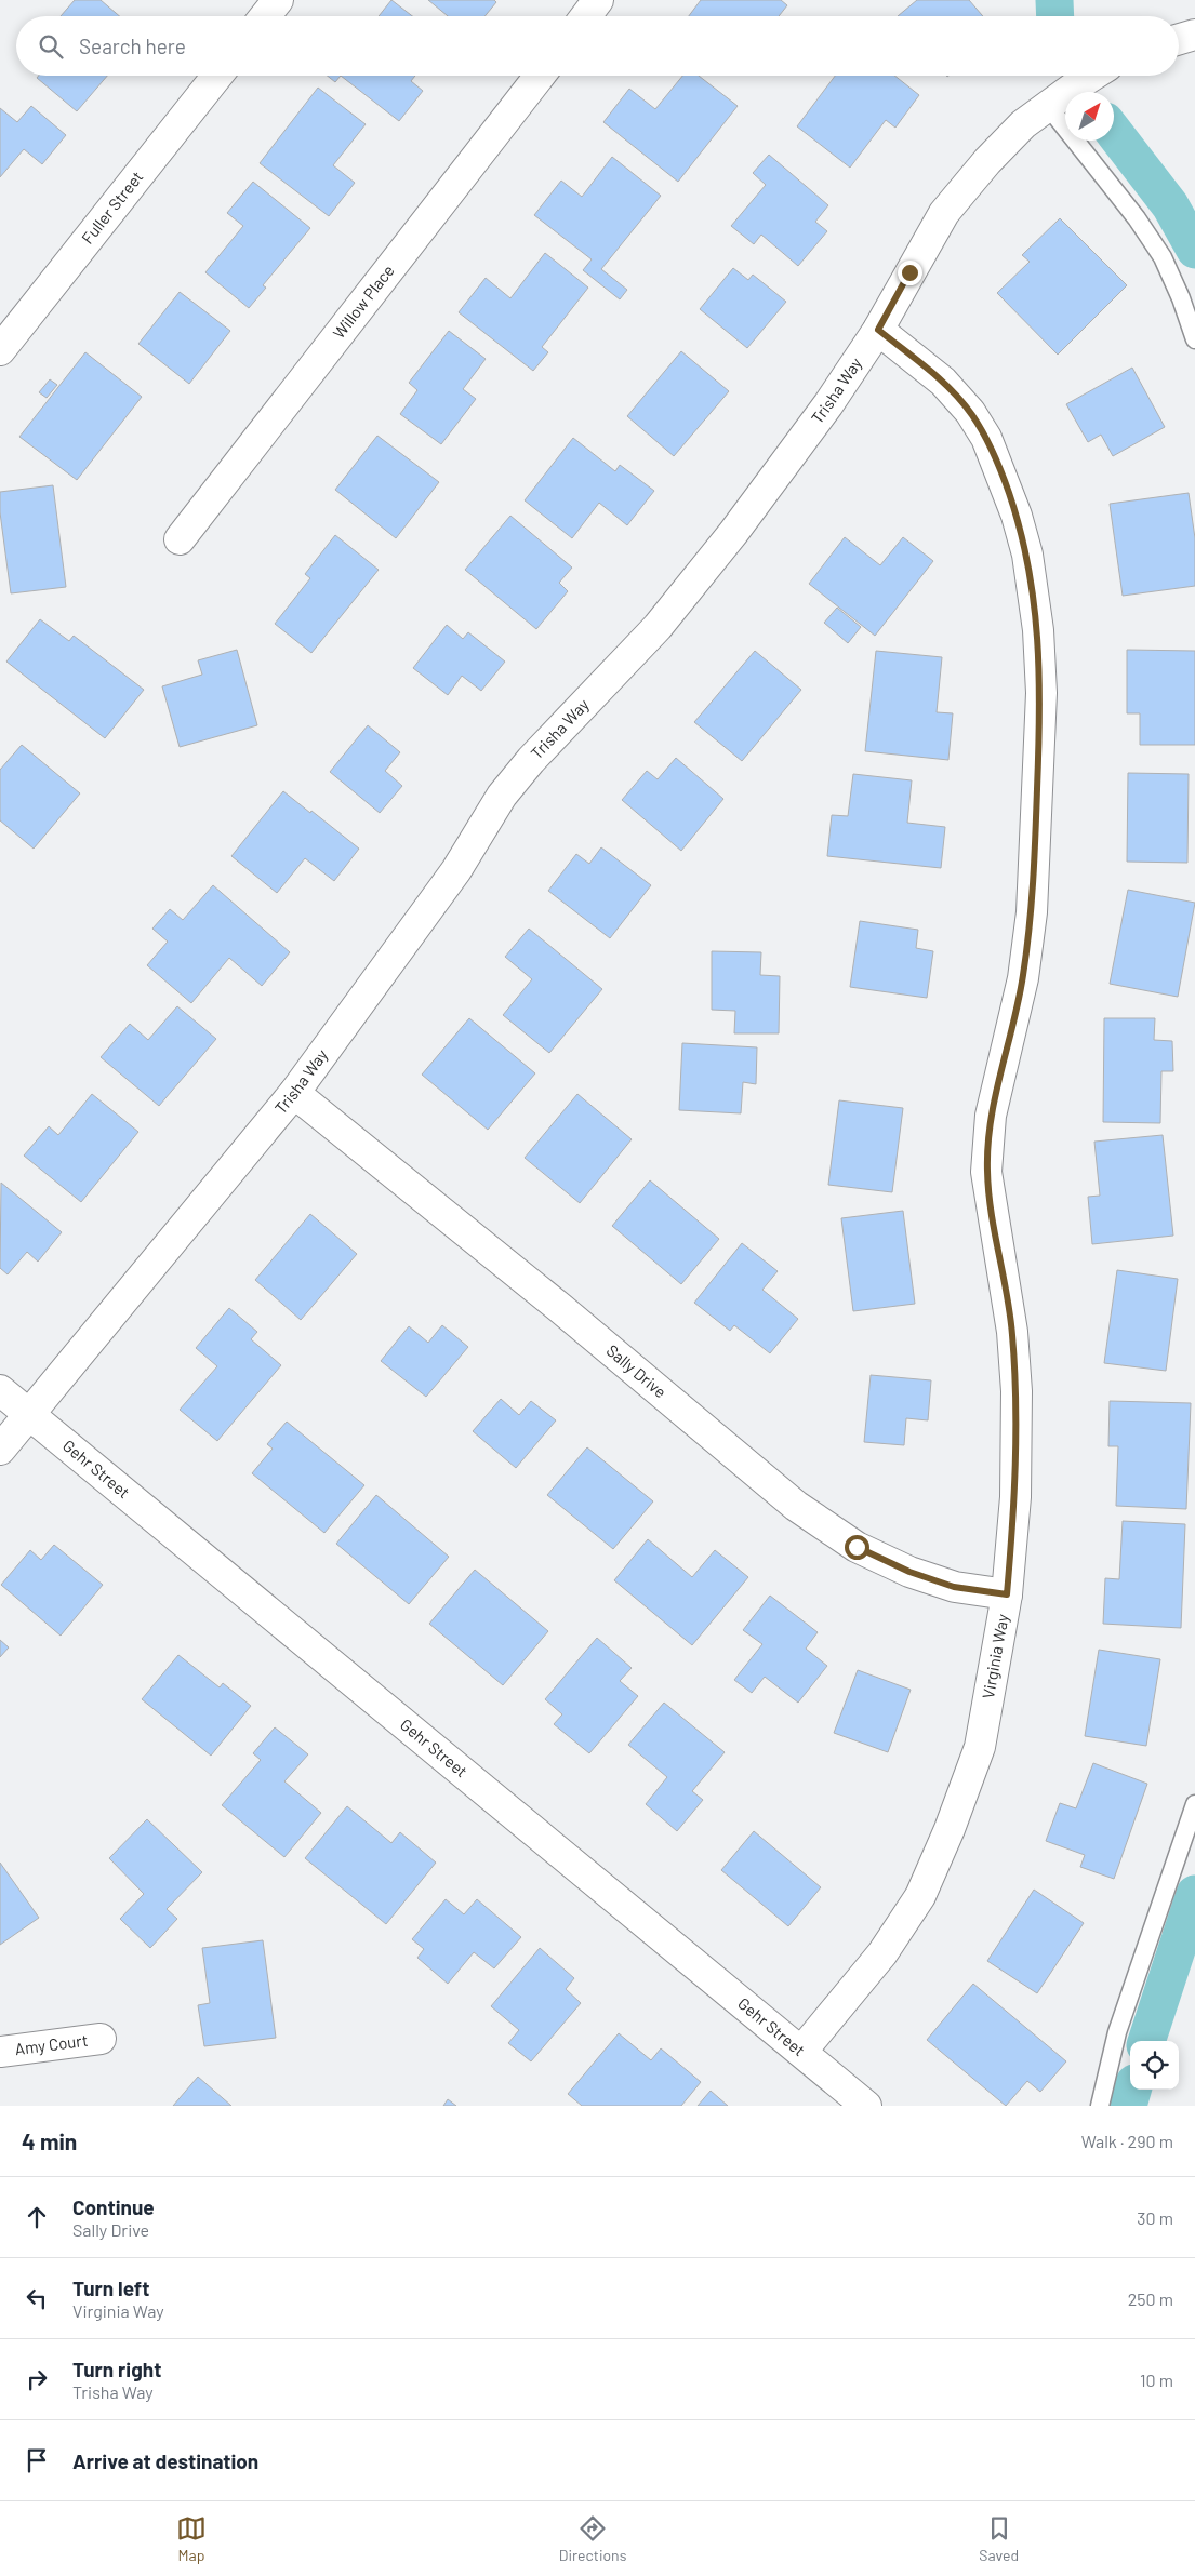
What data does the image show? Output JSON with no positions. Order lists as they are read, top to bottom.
{
  "streets": {
    "street": [
      "Fuller Street",
      "Willow Place",
      "Trisha Way",
      "Sally Drive",
      "Gehr Street",
      "Virginia Way",
      "Amy Court"
    ]
  },
  "crossings": [
    ["Trisha Way", "Sally Drive"],
    ["Trisha Way", "Gehr Street"],
    ["Trisha Way", "Virginia Way"],
    ["Sally Drive", "Virginia Way"],
    ["Gehr Street", "Virginia Way"]
  ],
  "north": "top right",
  "page": {
    "search": "Search here",
    "heading": ["4 min", "Walk · 290 m"],
    "list": [
      ["Continue", "Sally Drive", "30 m"],
      ["Turn left", "Virginia Way", "250 m"],
      ["Turn right", "Trisha Way", "10 m"],
      "Arrive at destination"
    ],
    "nav": ["Map", "Directions", "Saved"]
  }
}
